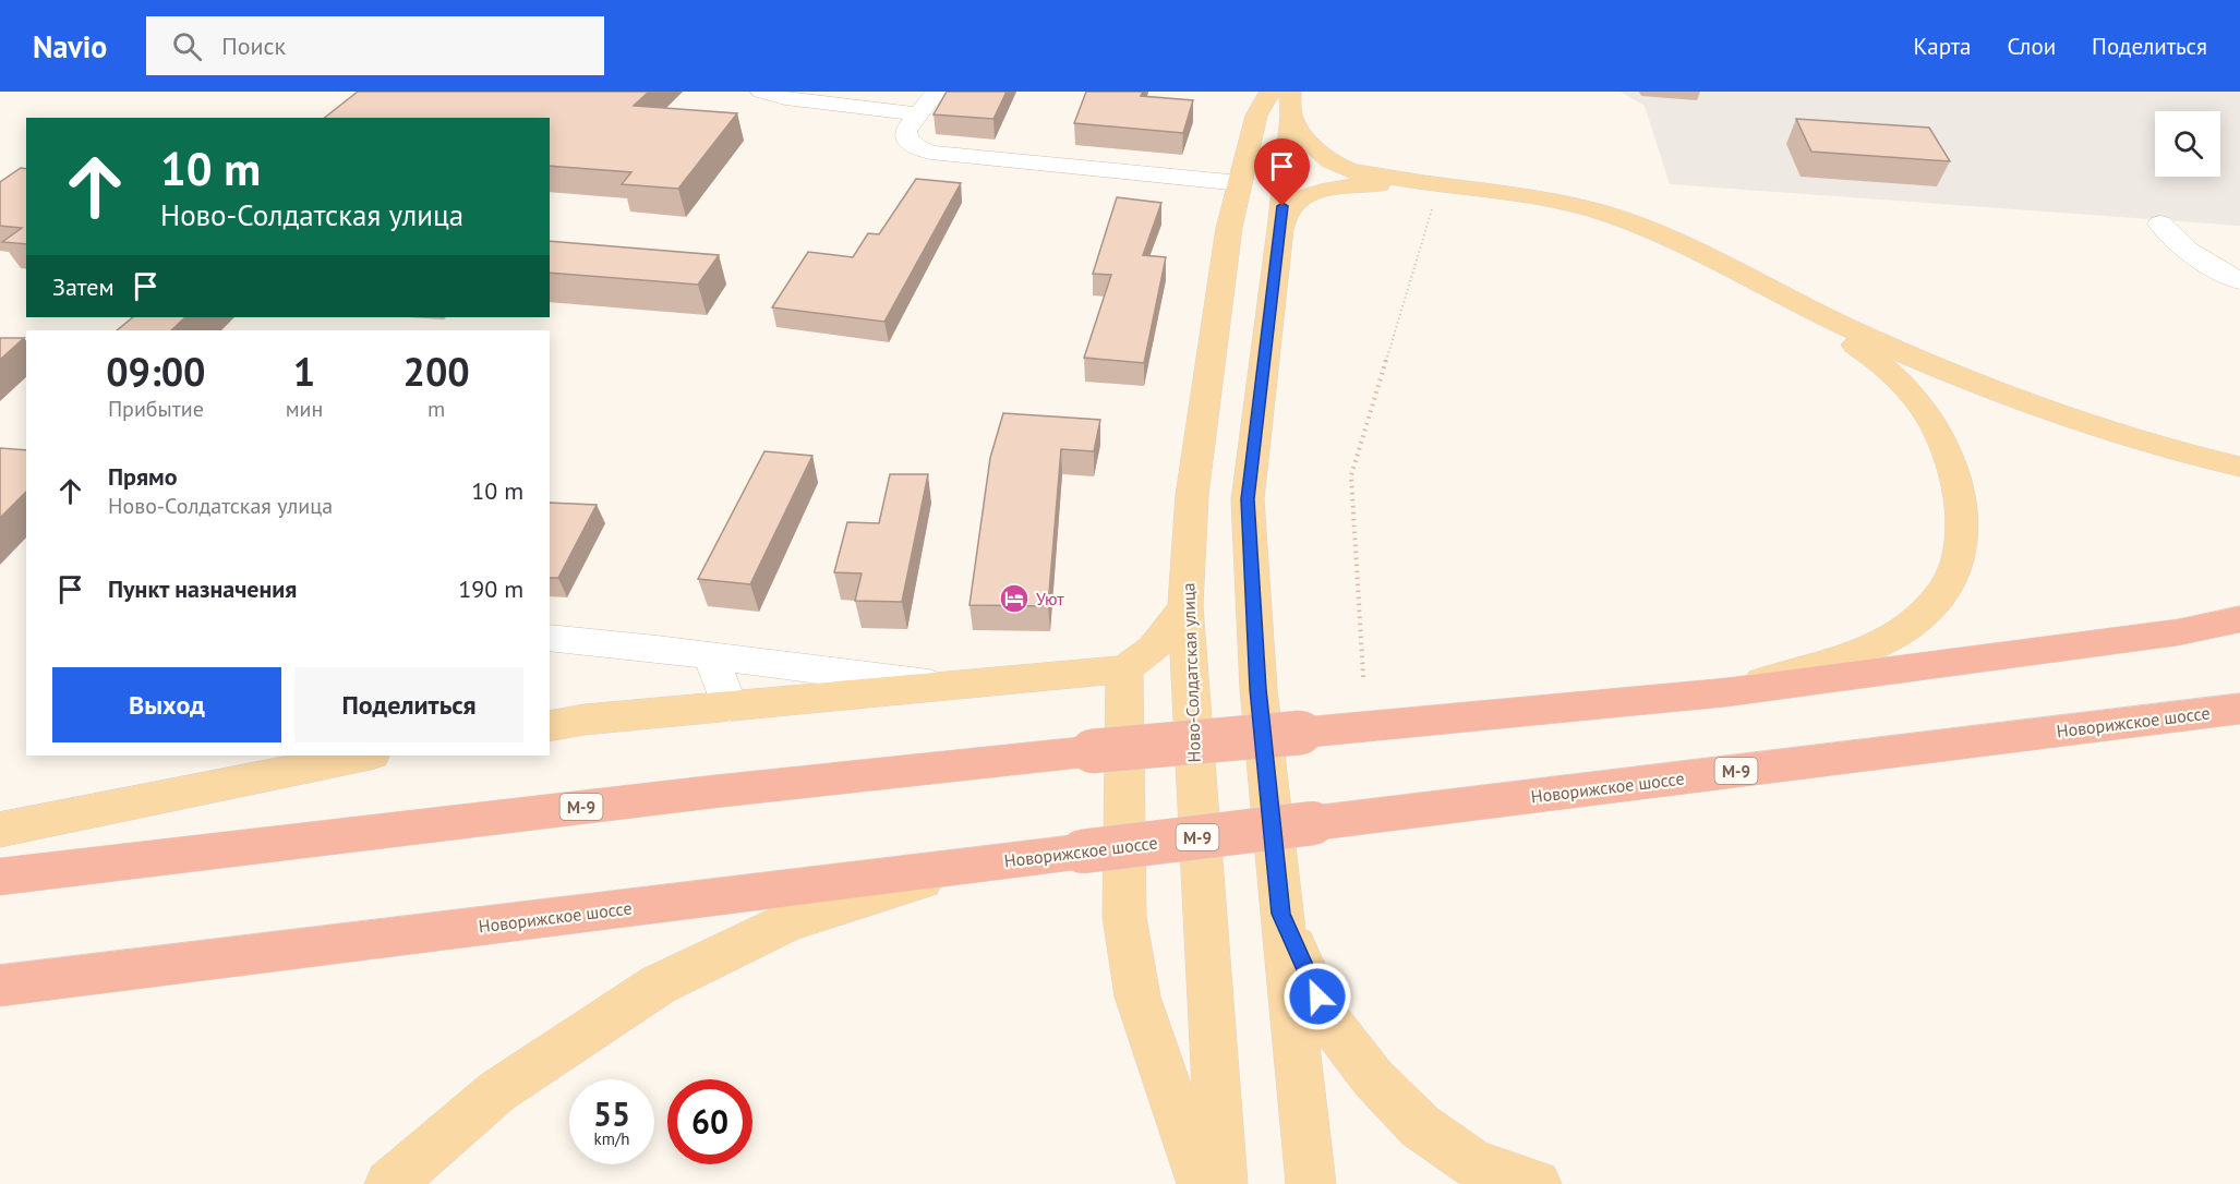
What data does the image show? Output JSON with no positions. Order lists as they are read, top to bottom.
{
  "streets": {
    "highway": ["Новорижское шоссе", "М-9"],
    "main road": ["Ново-Солдатская улица"]
  },
  "crossings": [
    ["Новорижское шоссе", "М-9"]
  ],
  "places": {
    "hotel": ["Уют"]
  },
  "page": {
    "header": "Navio",
    "search": "Поиск",
    "nav": ["Карта", "Слои", "Поделиться"],
    "turn": ["10 m", "Ново-Солдатская улица"],
    "then": "Затем",
    "eta": [
      "09:00",
      "Прибытие",
      "1",
      "мин",
      "200",
      "m"
    ],
    "list": [
      {
        "name": "Прямо",
        "note": "Ново-Солдатская улица",
        "value": "10 m"
      },
      {
        "name": "Пункт назначения",
        "value": "190 m"
      }
    ],
    "buttons": ["Выход", "Поделиться"],
    "speed": "55 km/h",
    "limit": "60"
  }
}
